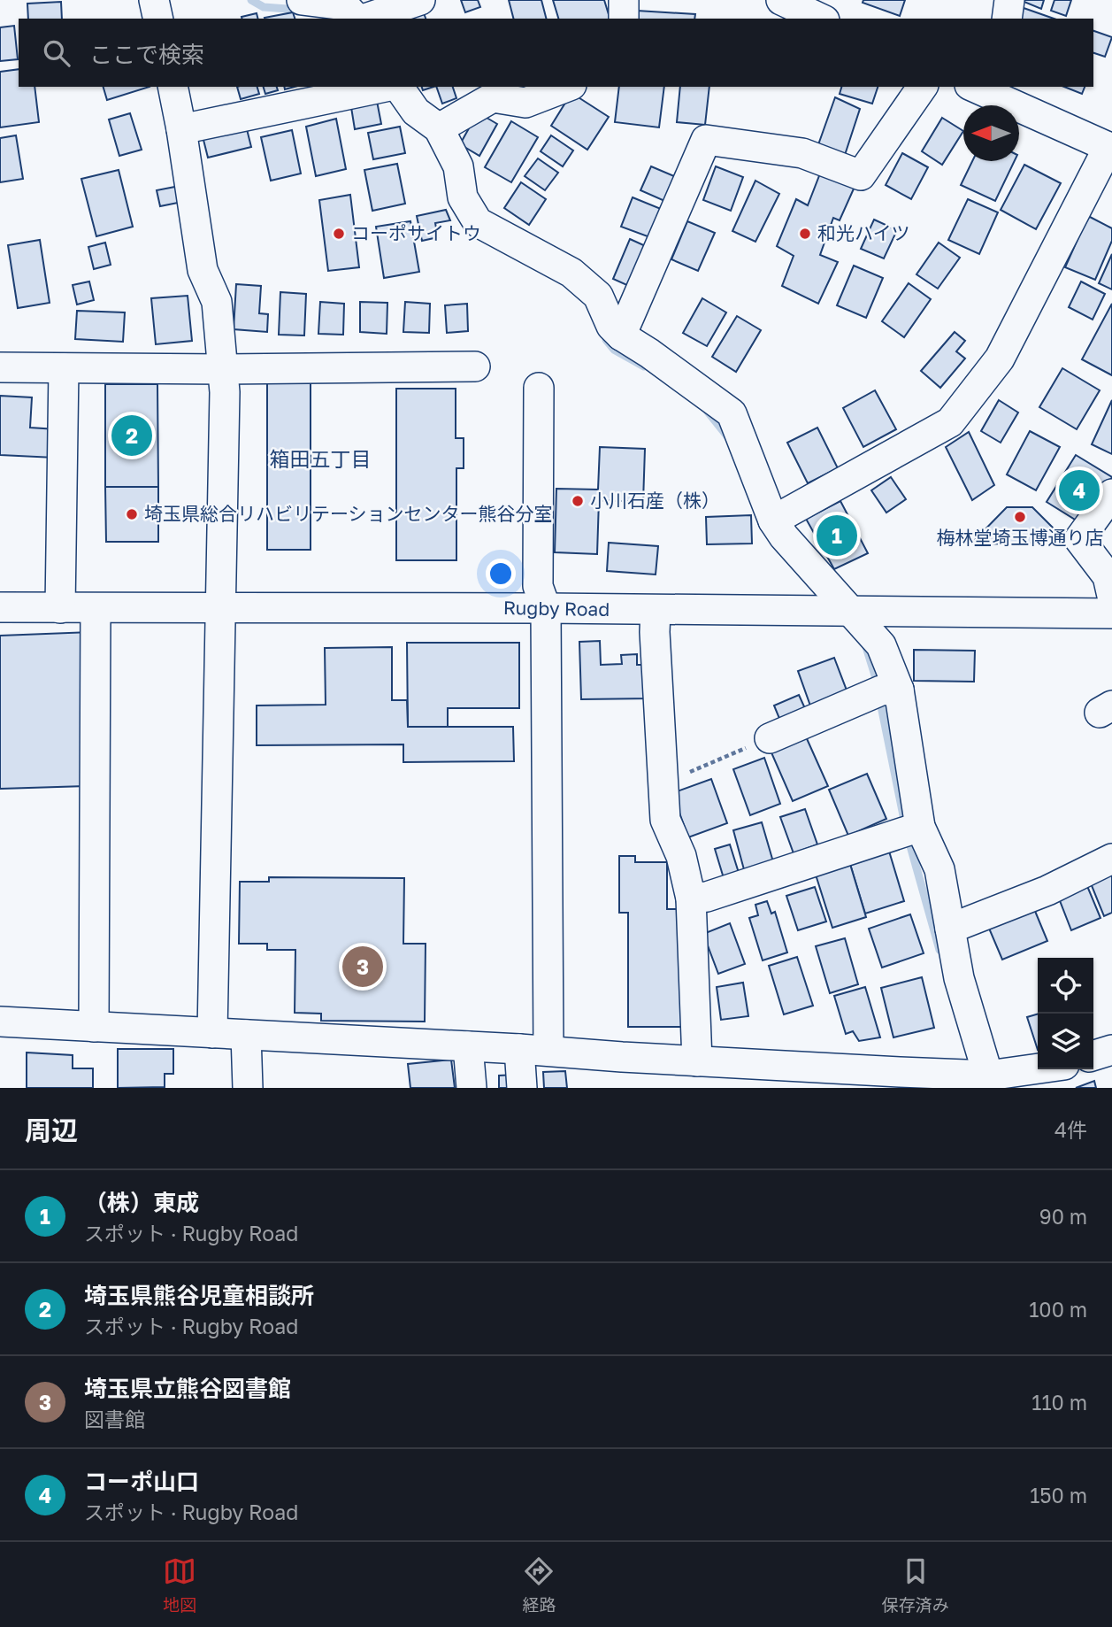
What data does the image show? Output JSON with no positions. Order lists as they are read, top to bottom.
{
  "streets": {
    "street": ["Rugby Road"]
  },
  "districts": ["箱田五丁目"],
  "places": [
    "コーポサイトウ",
    "和光ハイツ",
    "小川石産（株）",
    "埼玉県総合リハビリテーションセンター熊谷分室",
    "梅林堂埼玉博通り店"
  ],
  "north": "left",
  "page": {
    "search": "ここで検索",
    "pins": [
      "2",
      "4",
      "1",
      "3"
    ],
    "heading": ["周辺", "4件"],
    "list": [
      {
        "mark": "1",
        "name": "（株）東成",
        "note": "スポット · Rugby Road",
        "value": "90 m"
      },
      {
        "mark": "2",
        "name": "埼玉県熊谷児童相談所",
        "note": "スポット · Rugby Road",
        "value": "100 m"
      },
      {
        "mark": "3",
        "name": "埼玉県立熊谷図書館",
        "note": "図書館",
        "value": "110 m"
      },
      {
        "mark": "4",
        "name": "コーポ山口",
        "note": "スポット · Rugby Road",
        "value": "150 m"
      }
    ],
    "nav": ["地図", "経路", "保存済み"]
  }
}
